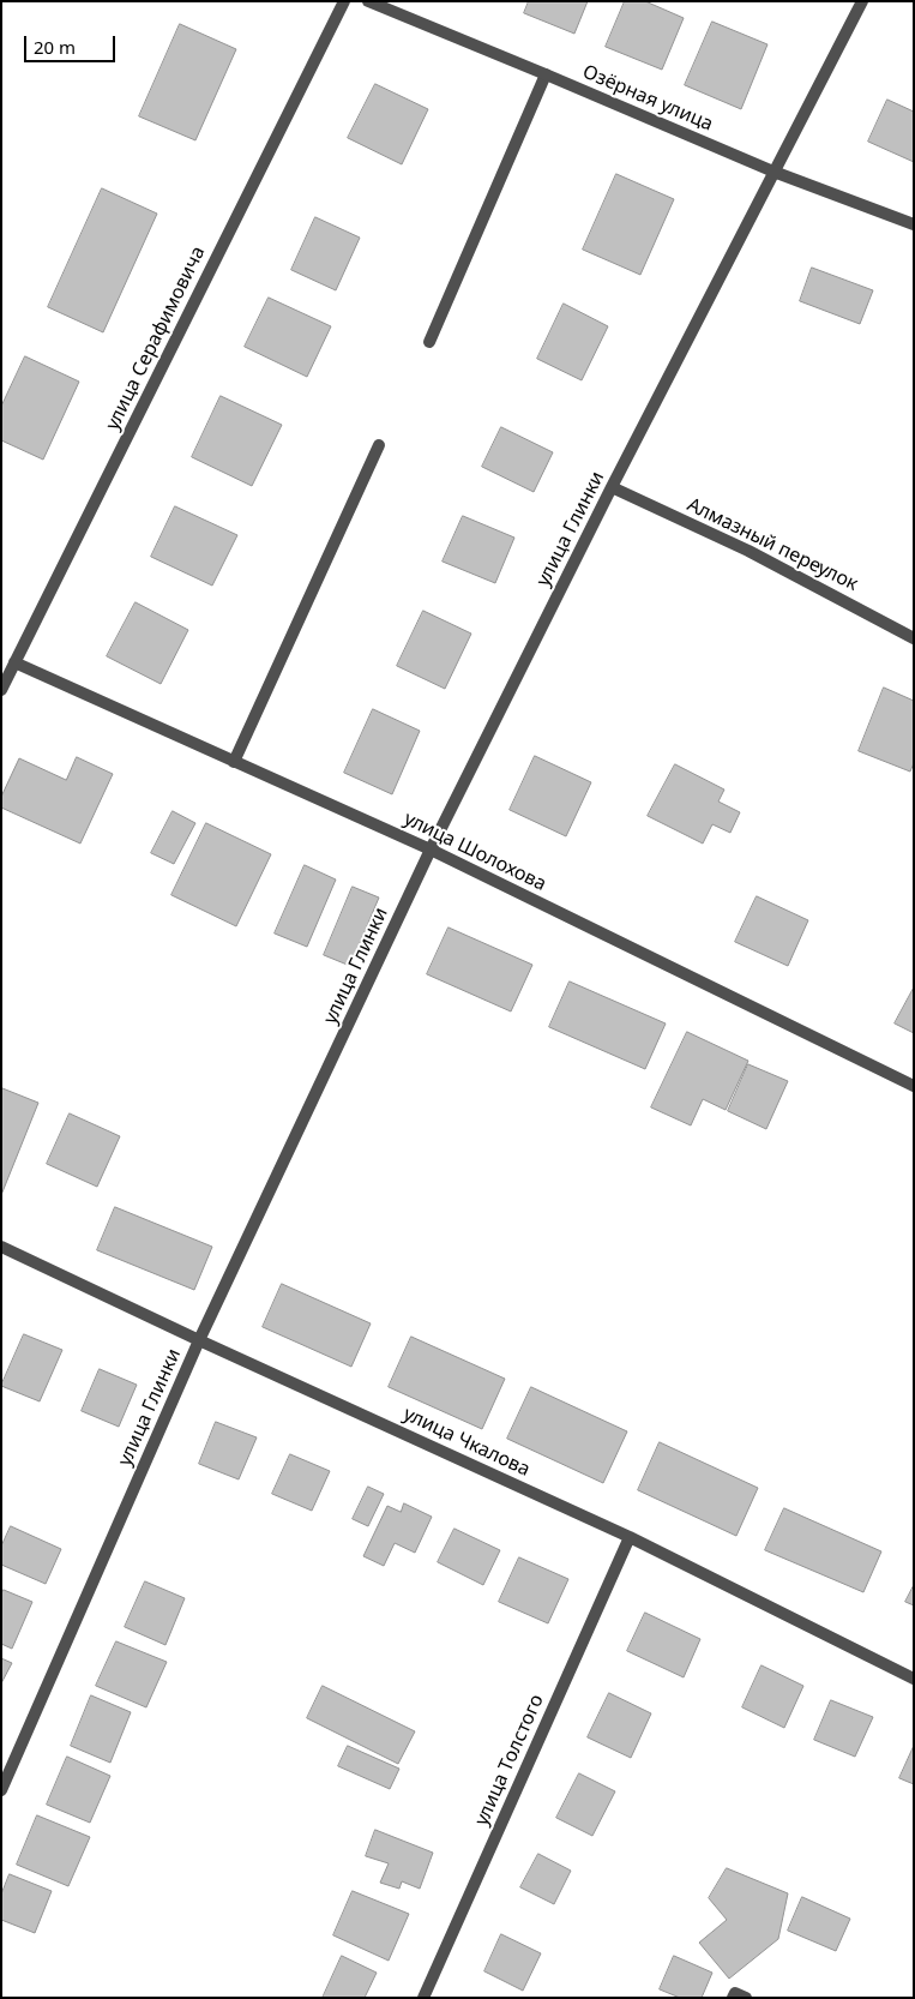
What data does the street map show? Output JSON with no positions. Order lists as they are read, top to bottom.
{
  "streets": {
    "street": [
      "Озёрная улица",
      "улица Серафимовича",
      "улица Глинки",
      "Алмазный переулок",
      "улица Шолохова",
      "улица Чкалова",
      "улица Толстого"
    ]
  },
  "crossings": [
    ["Озёрная улица", "улица Глинки"],
    ["улица Серафимовича", "улица Шолохова"],
    ["улица Глинки", "Алмазный переулок"],
    ["улица Глинки", "улица Шолохова"],
    ["улица Глинки", "улица Чкалова"],
    ["улица Чкалова", "улица Толстого"]
  ],
  "scale_bar": "20 m"
}
